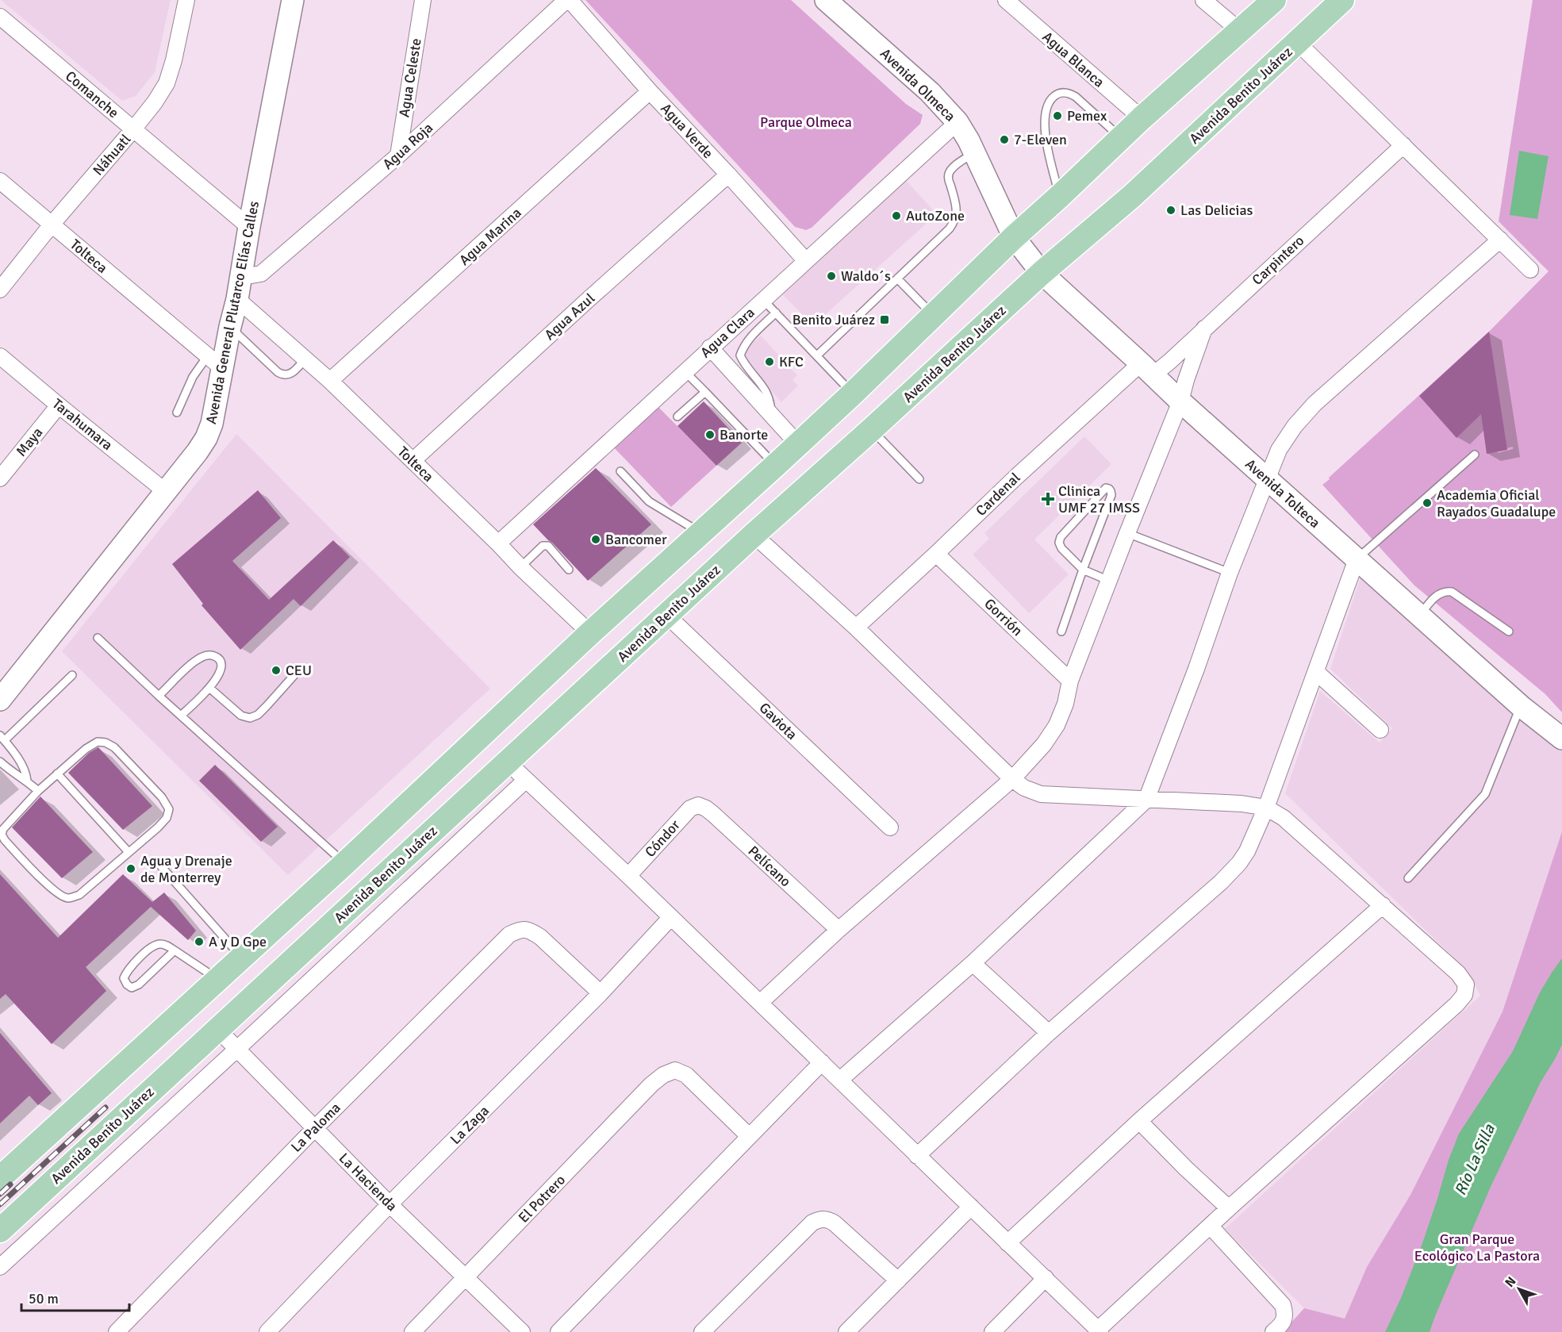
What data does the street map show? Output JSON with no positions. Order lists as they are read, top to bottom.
{
  "streets": {
    "main road": ["Avenida Benito Juárez"],
    "street": [
      "Agua Blanca",
      "Agua Celeste",
      "Avenida Olmeca",
      "Comanche",
      "Agua Verde",
      "Agua Roja",
      "Náhuatl",
      "Agua Marina",
      "Tolteca",
      "Carpintero",
      "Avenida General Plutarco Elías Calles",
      "Agua Azul",
      "Agua Clara",
      "Tarahumara",
      "Maya",
      "Avenida Tolteca",
      "Cardenal",
      "Gorrión",
      "Gaviota",
      "Cóndor",
      "Pelícano",
      "La Zaga",
      "La Paloma",
      "La Hacienda",
      "El Potrero"
    ]
  },
  "crossings": [
    ["Agua Celeste", "Agua Roja"],
    ["Avenida Olmeca", "Agua Clara"],
    ["Avenida Olmeca", "Avenida Tolteca"],
    ["Comanche", "Náhuatl"],
    ["Comanche", "Avenida General Plutarco Elías Calles"],
    ["Avenida Benito Juárez", "Avenida Tolteca"],
    ["Avenida Benito Juárez", "Gaviota"],
    ["Avenida Benito Juárez", "La Hacienda"],
    ["Agua Verde", "Agua Roja"],
    ["Agua Verde", "Agua Marina"],
    ["Agua Verde", "Agua Azul"],
    ["Agua Verde", "Agua Clara"],
    ["Agua Roja", "Avenida General Plutarco Elías Calles"],
    ["Náhuatl", "Tolteca"],
    ["Agua Marina", "Tolteca"],
    ["Tolteca", "Avenida General Plutarco Elías Calles"],
    ["Tolteca", "Agua Azul"],
    ["Tolteca", "Agua Clara"],
    ["Carpintero", "Avenida Tolteca"],
    ["Carpintero", "Cardenal"],
    ["Avenida General Plutarco Elías Calles", "Tarahumara"],
    ["Tarahumara", "Maya"],
    ["Avenida Tolteca", "Cardenal"],
    ["Cardenal", "Gorrión"],
    ["Cóndor", "Pelícano"],
    ["La Zaga", "La Paloma"],
    ["La Zaga", "La Hacienda"],
    ["La Paloma", "La Hacienda"],
    ["La Hacienda", "El Potrero"]
  ],
  "water": ["Río La Silla"],
  "parks": ["Parque Olmeca", "Gran Parque Ecológico La Pastora"],
  "places": {
    "other": [
      "Pemex",
      "7-Eleven",
      "Las Delicias",
      "AutoZone",
      "Waldo´s",
      "KFC",
      "Banorte",
      "Academia Oficial Rayados Guadalupe",
      "Bancomer",
      "CEU",
      "Agua y Drenaje de Monterrey",
      "A y D Gpe"
    ],
    "transit": ["Benito Juárez"],
    "health": ["Clinica UMF 27 IMSS"]
  },
  "scale_bar": "50 m",
  "north": "top left"
}
